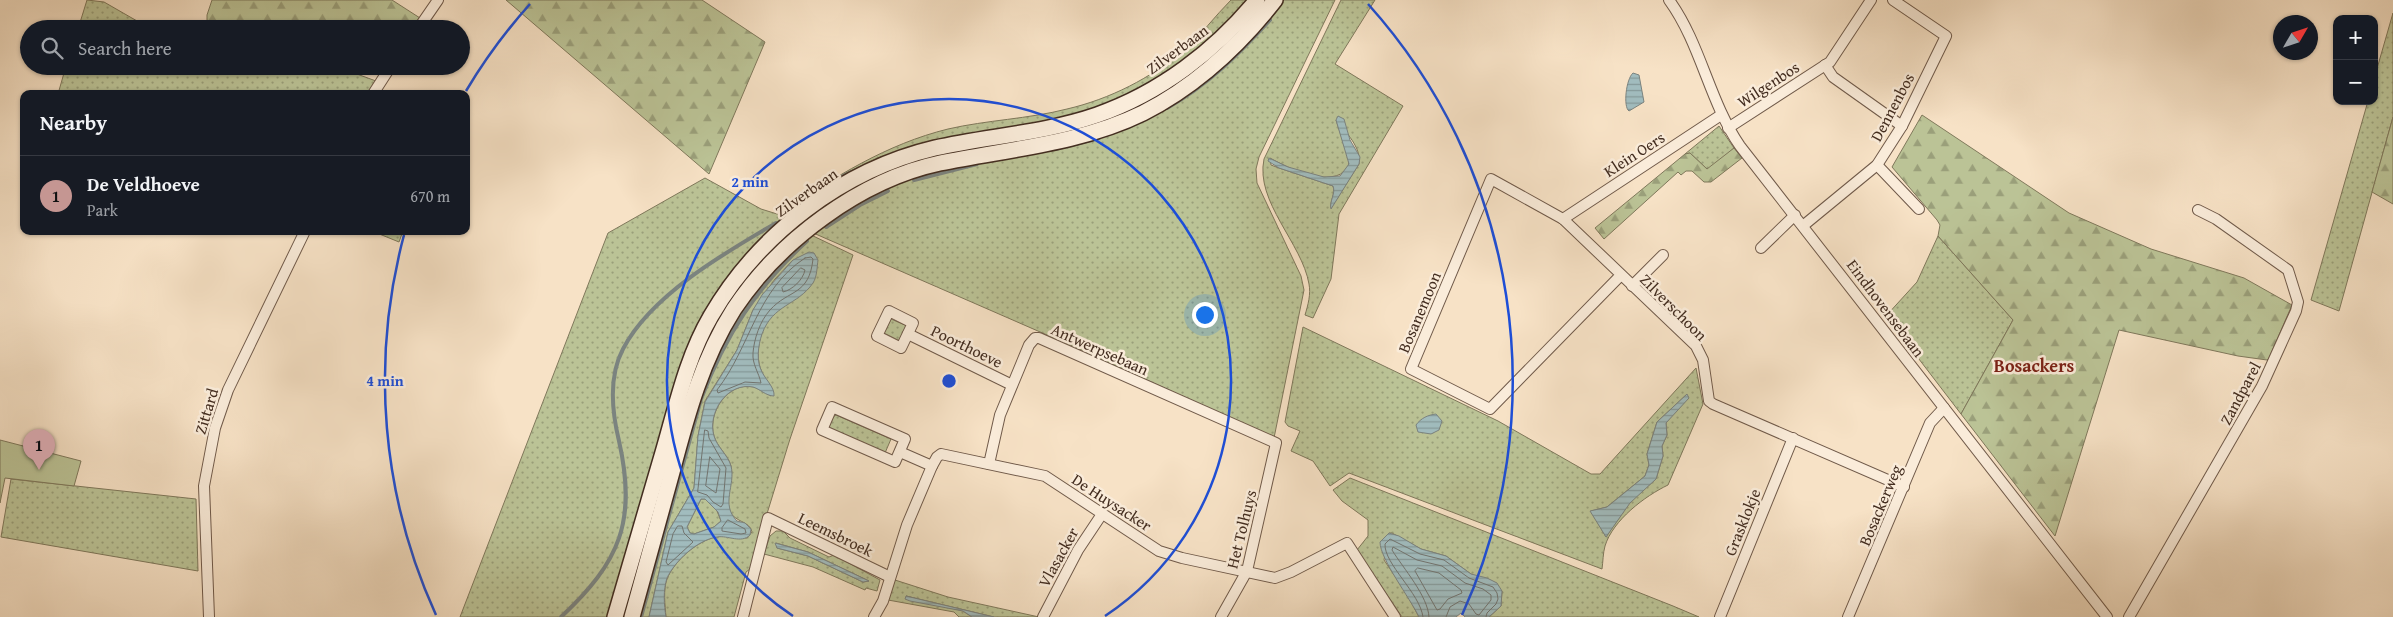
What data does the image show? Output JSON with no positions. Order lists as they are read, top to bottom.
{
  "streets": {
    "main road": ["Zilverbaan"],
    "street": [
      "Wilgenbos",
      "Dennenbos",
      "Klein Oers",
      "Zilverschoon",
      "Eindhovensebaan",
      "Bosanemoon",
      "Poorthoeve",
      "Antwerpsebaan",
      "Zandparel",
      "Zittard",
      "De Huysacker",
      "Bosackerweg",
      "Grasklokje",
      "Het Tolhuys",
      "Leemsbroek",
      "Vlasacker"
    ]
  },
  "crossings": [
    ["Wilgenbos", "Eindhovensebaan"],
    ["Dennenbos", "Eindhovensebaan"],
    ["Klein Oers", "Zilverschoon"],
    ["Klein Oers", "Eindhovensebaan"],
    ["Zilverschoon", "Bosanemoon"],
    ["Zilverschoon", "Bosackerweg"],
    ["Zilverschoon", "Grasklokje"],
    ["Eindhovensebaan", "Bosackerweg"],
    ["Poorthoeve", "Antwerpsebaan"],
    ["Antwerpsebaan", "De Huysacker"],
    ["Antwerpsebaan", "Het Tolhuys"],
    ["De Huysacker", "Het Tolhuys"],
    ["De Huysacker", "Vlasacker"]
  ],
  "districts": ["Bosackers"],
  "north": "top right",
  "page": {
    "map_buttons": ["+", "−"],
    "search": "Search here",
    "heading": "Nearby",
    "list": [
      {
        "mark": "1",
        "name": "De Veldhoeve",
        "note": "Park",
        "value": "670 m"
      }
    ],
    "pins": "1"
  },
  "rings": ["2 min", "4 min"]
}
